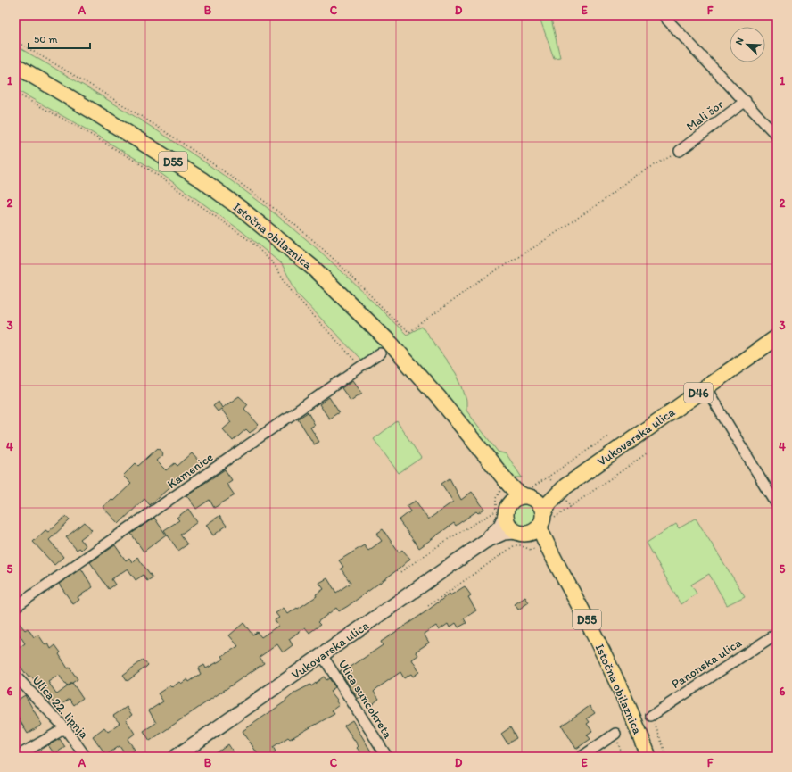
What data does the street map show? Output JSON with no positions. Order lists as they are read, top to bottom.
{
  "streets": {
    "main road": [
      "D55",
      "Istočna obilaznica",
      "D46",
      "Vukovarska ulica"
    ],
    "street": [
      "Mali šor",
      "Kamenice",
      "Panonska ulica",
      "Ulica suncokreta",
      "Ulica 22. lipnja"
    ]
  },
  "crossings": [
    ["D55", "Istočna obilaznica"],
    ["D55", "Vukovarska ulica"],
    ["Istočna obilaznica", "Vukovarska ulica"],
    ["Vukovarska ulica", "Ulica suncokreta"]
  ],
  "scale_bar": "50 m",
  "north": "top left",
  "grid": {
    "columns": [
      "A",
      "B",
      "C",
      "D",
      "E",
      "F"
    ],
    "rows": [
      "1",
      "2",
      "3",
      "4",
      "5",
      "6"
    ]
  }
}
